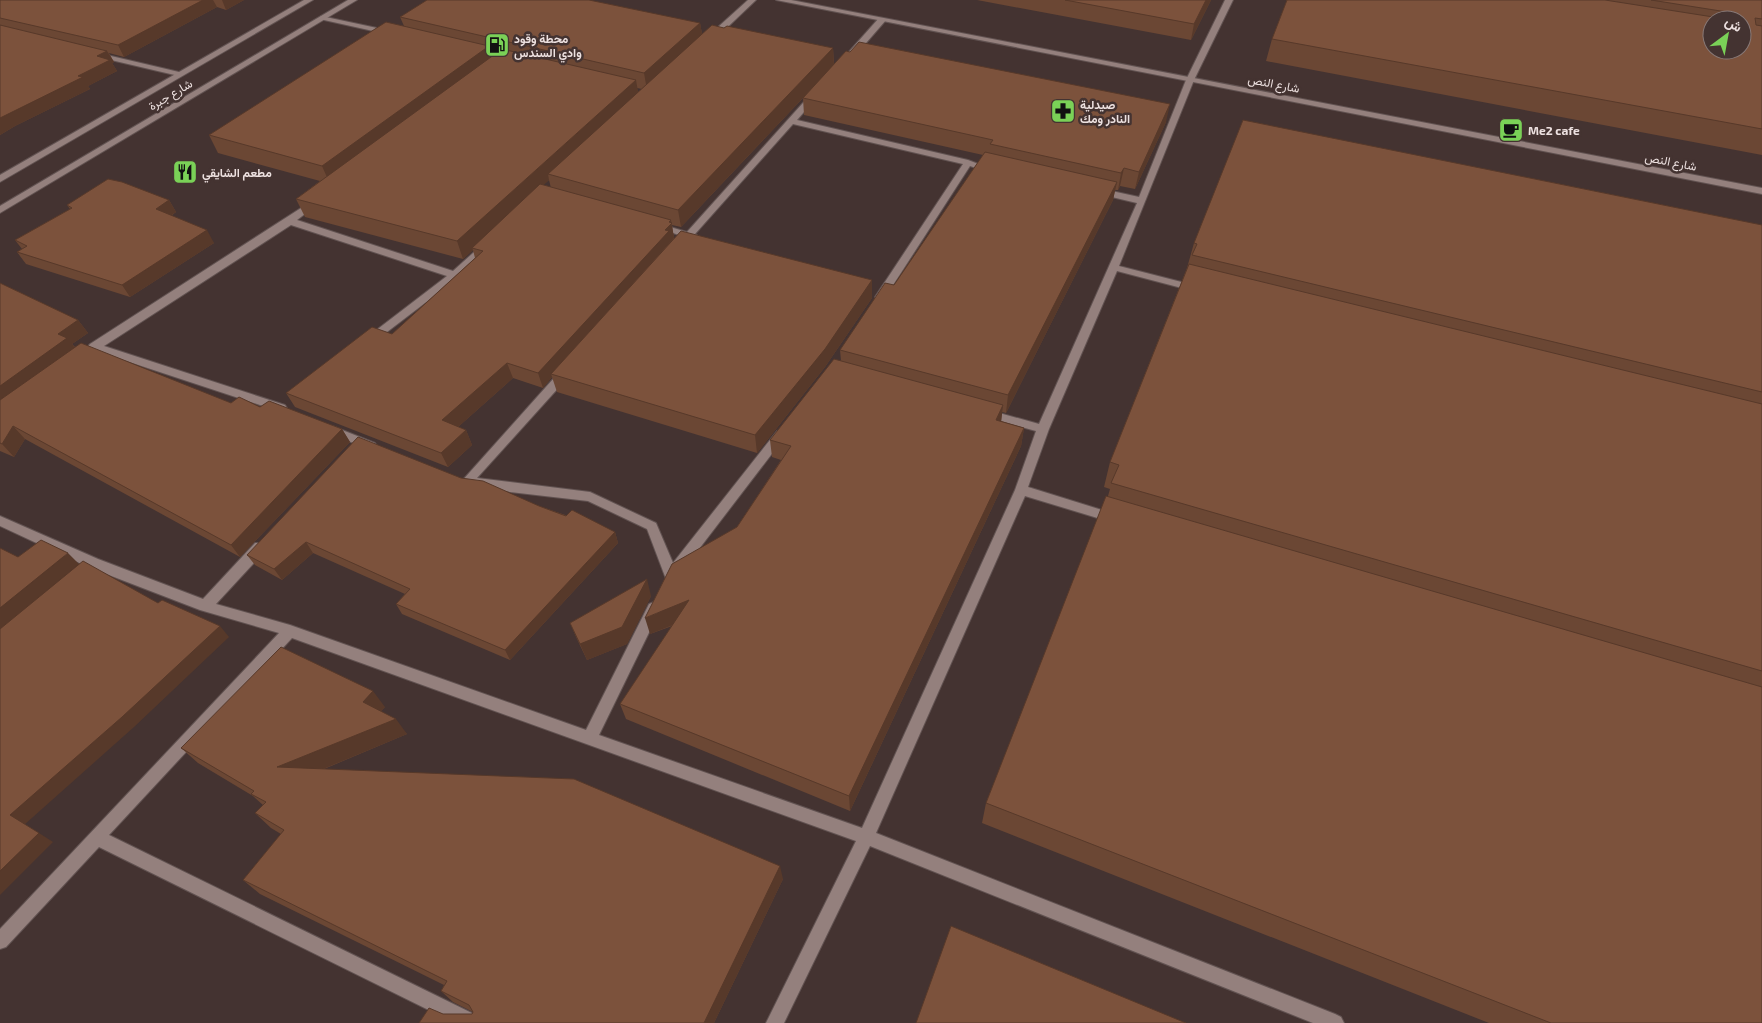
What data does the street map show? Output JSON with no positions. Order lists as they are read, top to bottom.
{
  "streets": {
    "street": ["شارع النص", "شارع جبرة"]
  },
  "places": {
    "fuel station": ["محطة وقود وادي السندس"],
    "pharmacy": ["صيدلية النادر ومك"],
    "cafe": ["Me2 cafe"],
    "restaurant": ["مطعم الشايقي"]
  },
  "north": "top right"
}
